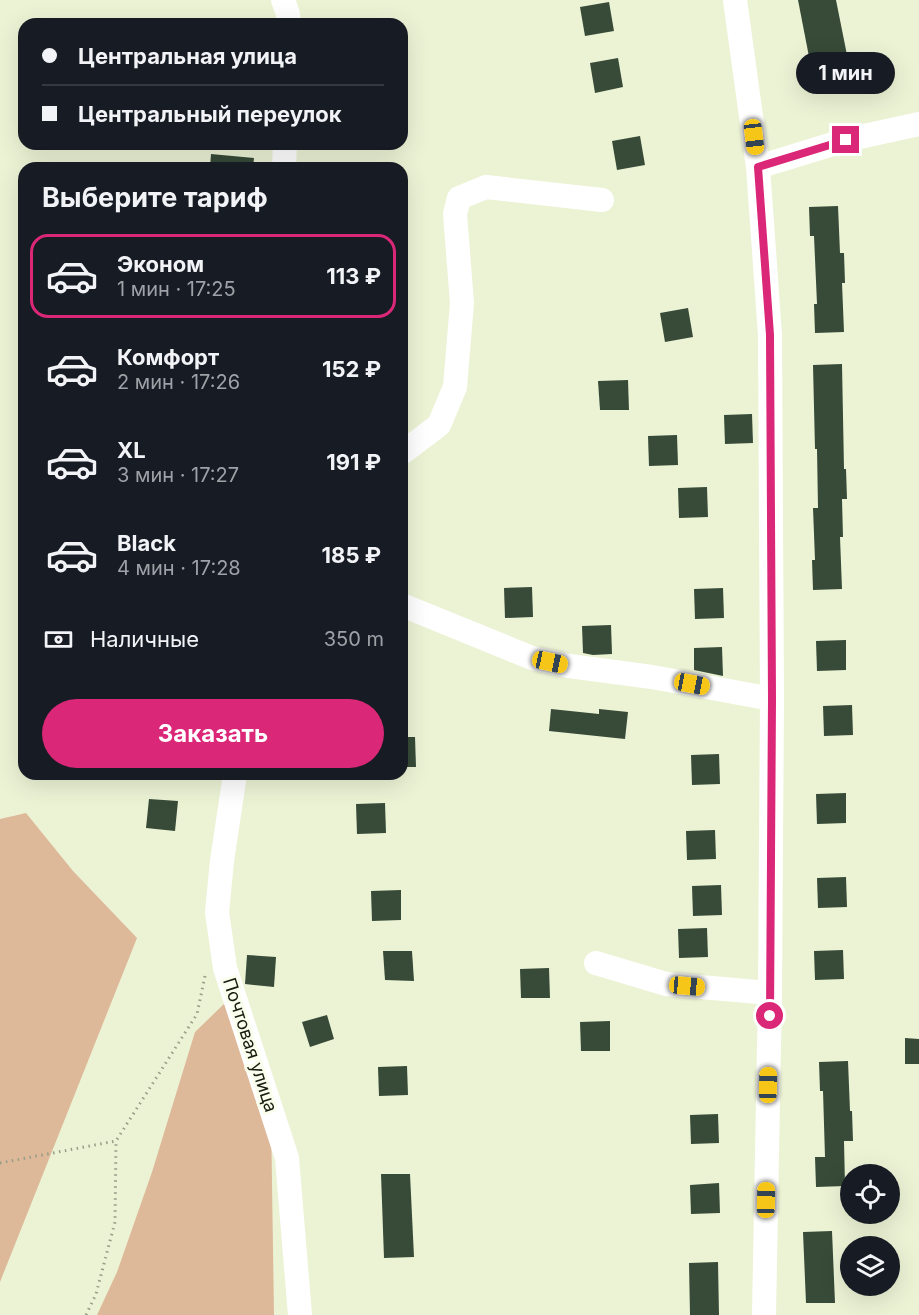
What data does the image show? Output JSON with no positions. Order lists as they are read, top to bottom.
{
  "streets": {
    "street": ["Почтовая улица"]
  },
  "page": {
    "banner": ["Центральная улица", "Центральный переулок"],
    "bubble": "1 мин",
    "heading": "Выберите тариф",
    "list": [
      {
        "name": "Эконом",
        "note": "1 мин · 17:25",
        "value": "113 ₽"
      },
      {
        "name": "Комфорт",
        "note": "2 мин · 17:26",
        "value": "152 ₽"
      },
      {
        "name": "XL",
        "note": "3 мин · 17:27",
        "value": "191 ₽"
      },
      {
        "name": "Black",
        "note": "4 мин · 17:28",
        "value": "185 ₽"
      }
    ],
    "pay": ["Наличные", "350 m"],
    "buttons": "Заказать"
  }
}
